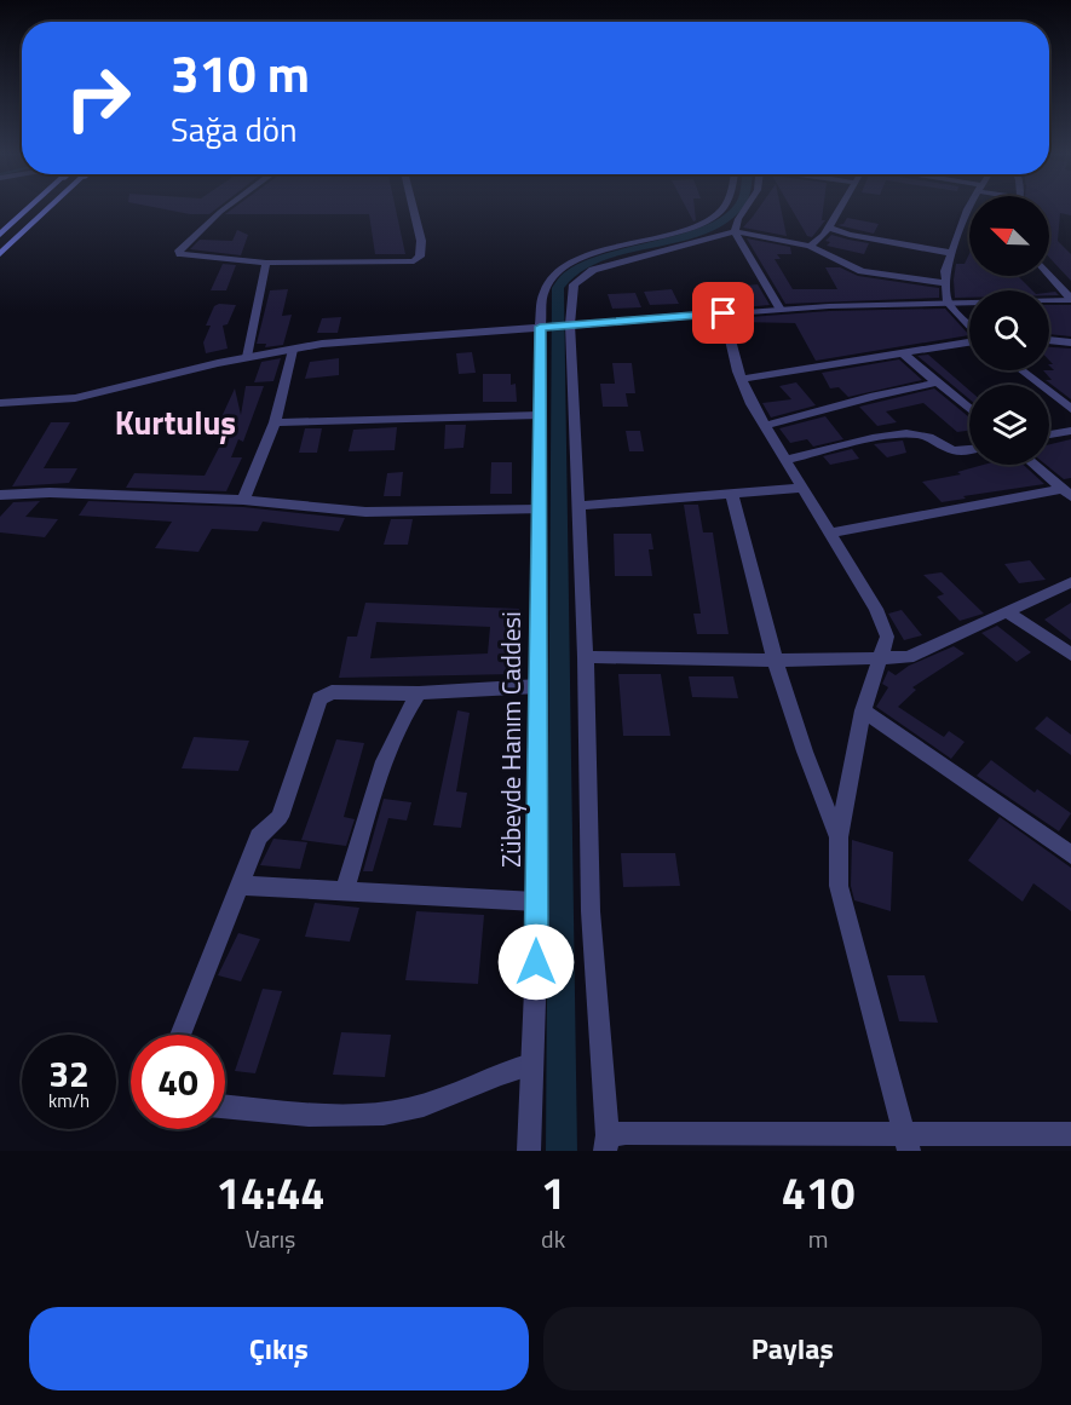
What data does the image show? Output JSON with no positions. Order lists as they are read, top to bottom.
{
  "streets": {
    "street": ["Zübeyde Hanım Caddesi"]
  },
  "districts": ["Kurtuluş"],
  "north": "top left",
  "page": {
    "turn": ["310 m", "Sağa dön"],
    "speed": "32 km/h",
    "limit": "40",
    "eta": [
      "14:44",
      "Varış",
      "1",
      "dk",
      "410",
      "m"
    ],
    "buttons": ["Çıkış", "Paylaş"]
  }
}
